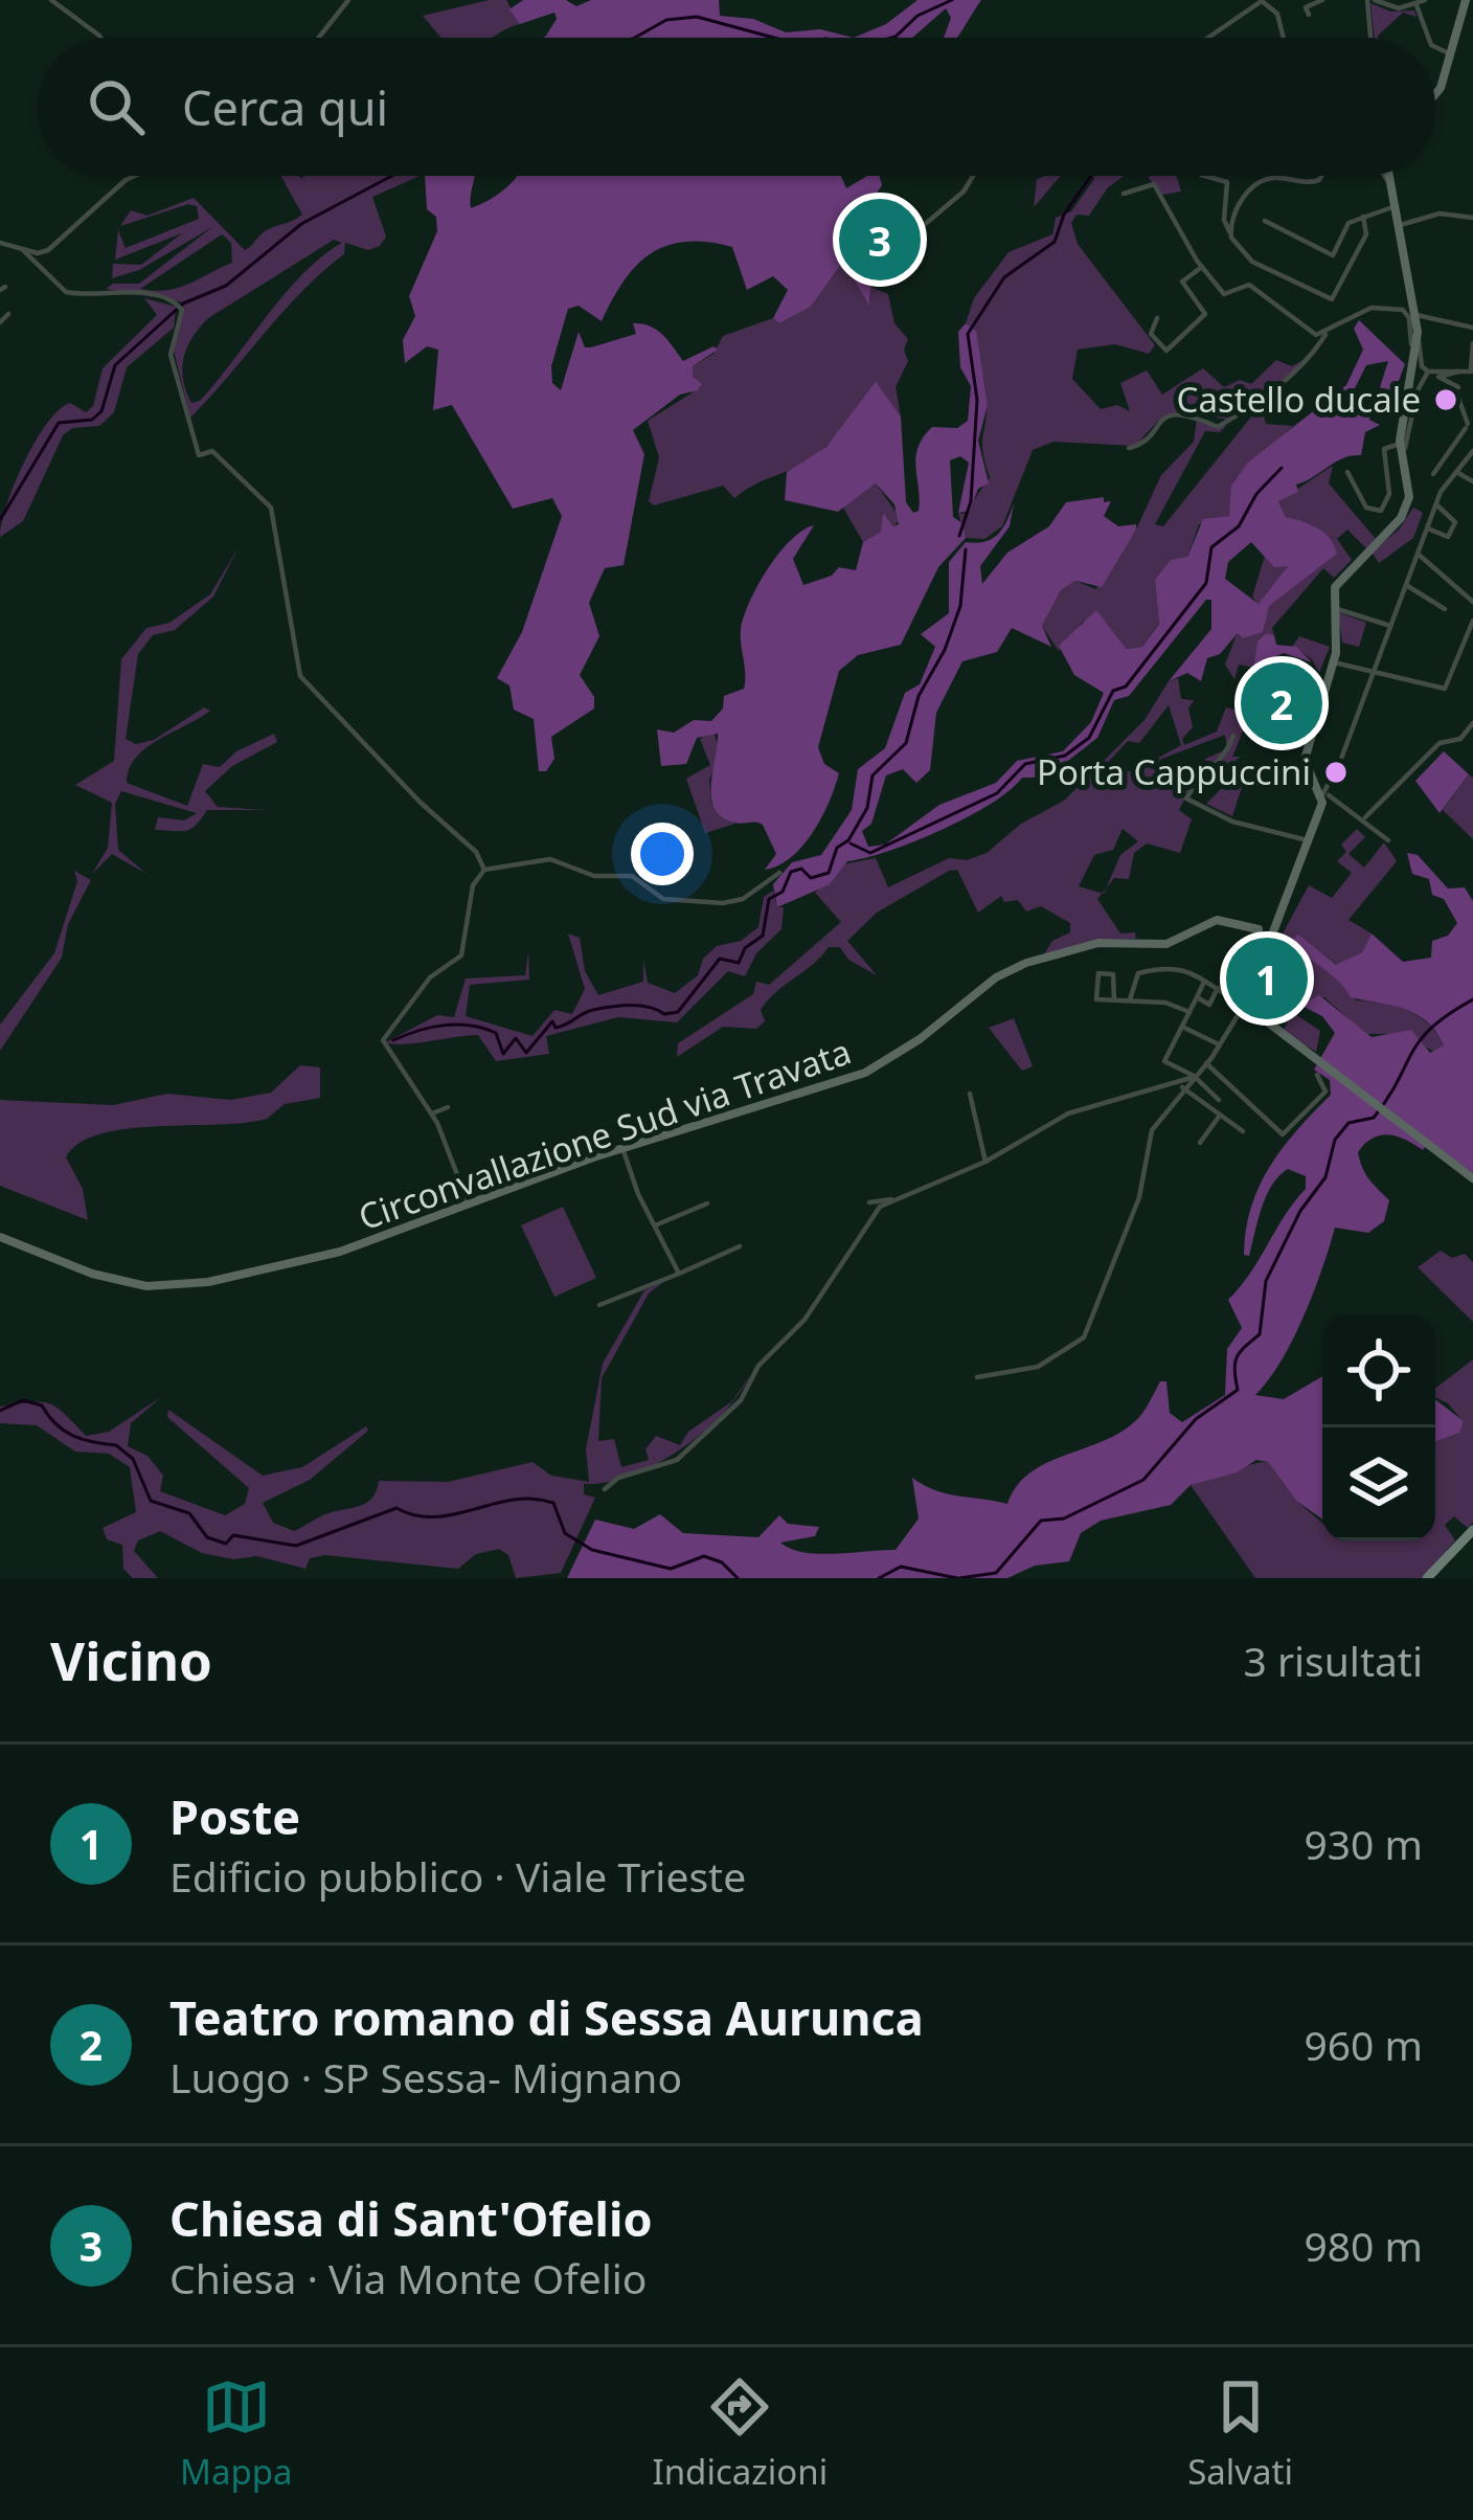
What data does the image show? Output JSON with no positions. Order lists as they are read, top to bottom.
{
  "streets": {
    "street": ["Circonvallazione Sud via Travata"]
  },
  "places": ["Castello ducale", "Porta Cappuccini"],
  "page": {
    "search": "Cerca qui",
    "pins": ["3", "2", "1"],
    "heading": ["Vicino", "3 risultati"],
    "list": [
      {
        "mark": "1",
        "name": "Poste",
        "note": "Edificio pubblico · Viale Trieste",
        "value": "930 m"
      },
      {
        "mark": "2",
        "name": "Teatro romano di Sessa Aurunca",
        "note": "Luogo · SP Sessa- Mignano",
        "value": "960 m"
      },
      {
        "mark": "3",
        "name": "Chiesa di Sant'Ofelio",
        "note": "Chiesa · Via Monte Ofelio",
        "value": "980 m"
      }
    ],
    "nav": ["Mappa", "Indicazioni", "Salvati"]
  }
}
